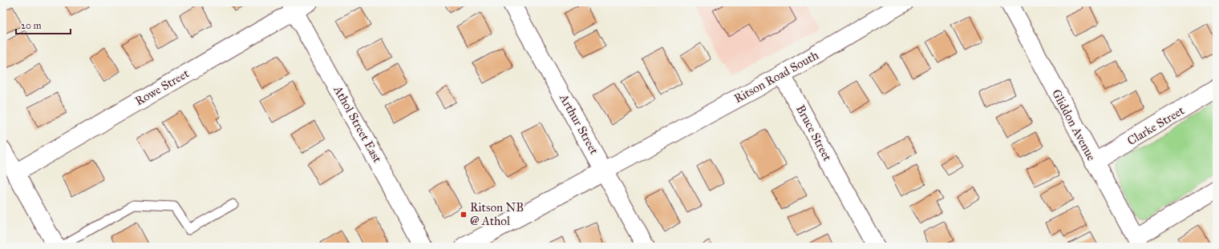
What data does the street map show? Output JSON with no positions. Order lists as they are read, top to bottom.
{
  "streets": {
    "street": [
      "Ritson Road South",
      "Rowe Street",
      "Athol Street East",
      "Arthur Street",
      "Gliddon Avenue",
      "Clarke Street",
      "Bruce Street"
    ]
  },
  "crossings": [
    ["Ritson Road South", "Arthur Street"],
    ["Ritson Road South", "Bruce Street"],
    ["Rowe Street", "Athol Street East"],
    ["Gliddon Avenue", "Clarke Street"]
  ],
  "places": {
    "transit": ["Ritson NB @ Athol"]
  },
  "scale_bar": "20 m"
}
